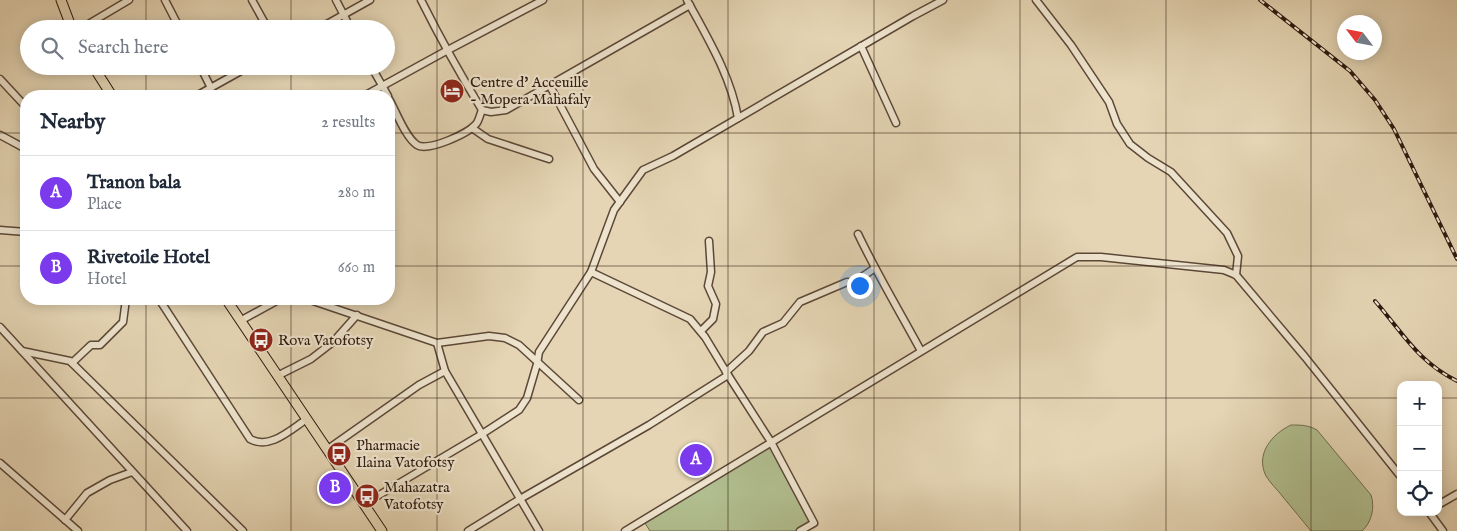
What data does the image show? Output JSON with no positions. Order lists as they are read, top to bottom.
{
  "places": {
    "hotel": ["Centre d' Acceuille - Mopera Mahafaly"],
    "bus stop": ["Rova Vatofotsy", "Pharmacie Ilaina Vatofotsy", "Mahazatra Vatofotsy"]
  },
  "north": "top left",
  "page": {
    "search": "Search here",
    "heading": ["Nearby", "2 results"],
    "list": [
      {
        "mark": "A",
        "name": "Tranon bala",
        "note": "Place",
        "value": "280 m"
      },
      {
        "mark": "B",
        "name": "Rivetoile Hotel",
        "note": "Hotel",
        "value": "660 m"
      }
    ],
    "map_buttons": ["+", "−"],
    "pins": ["A", "B"]
  }
}
